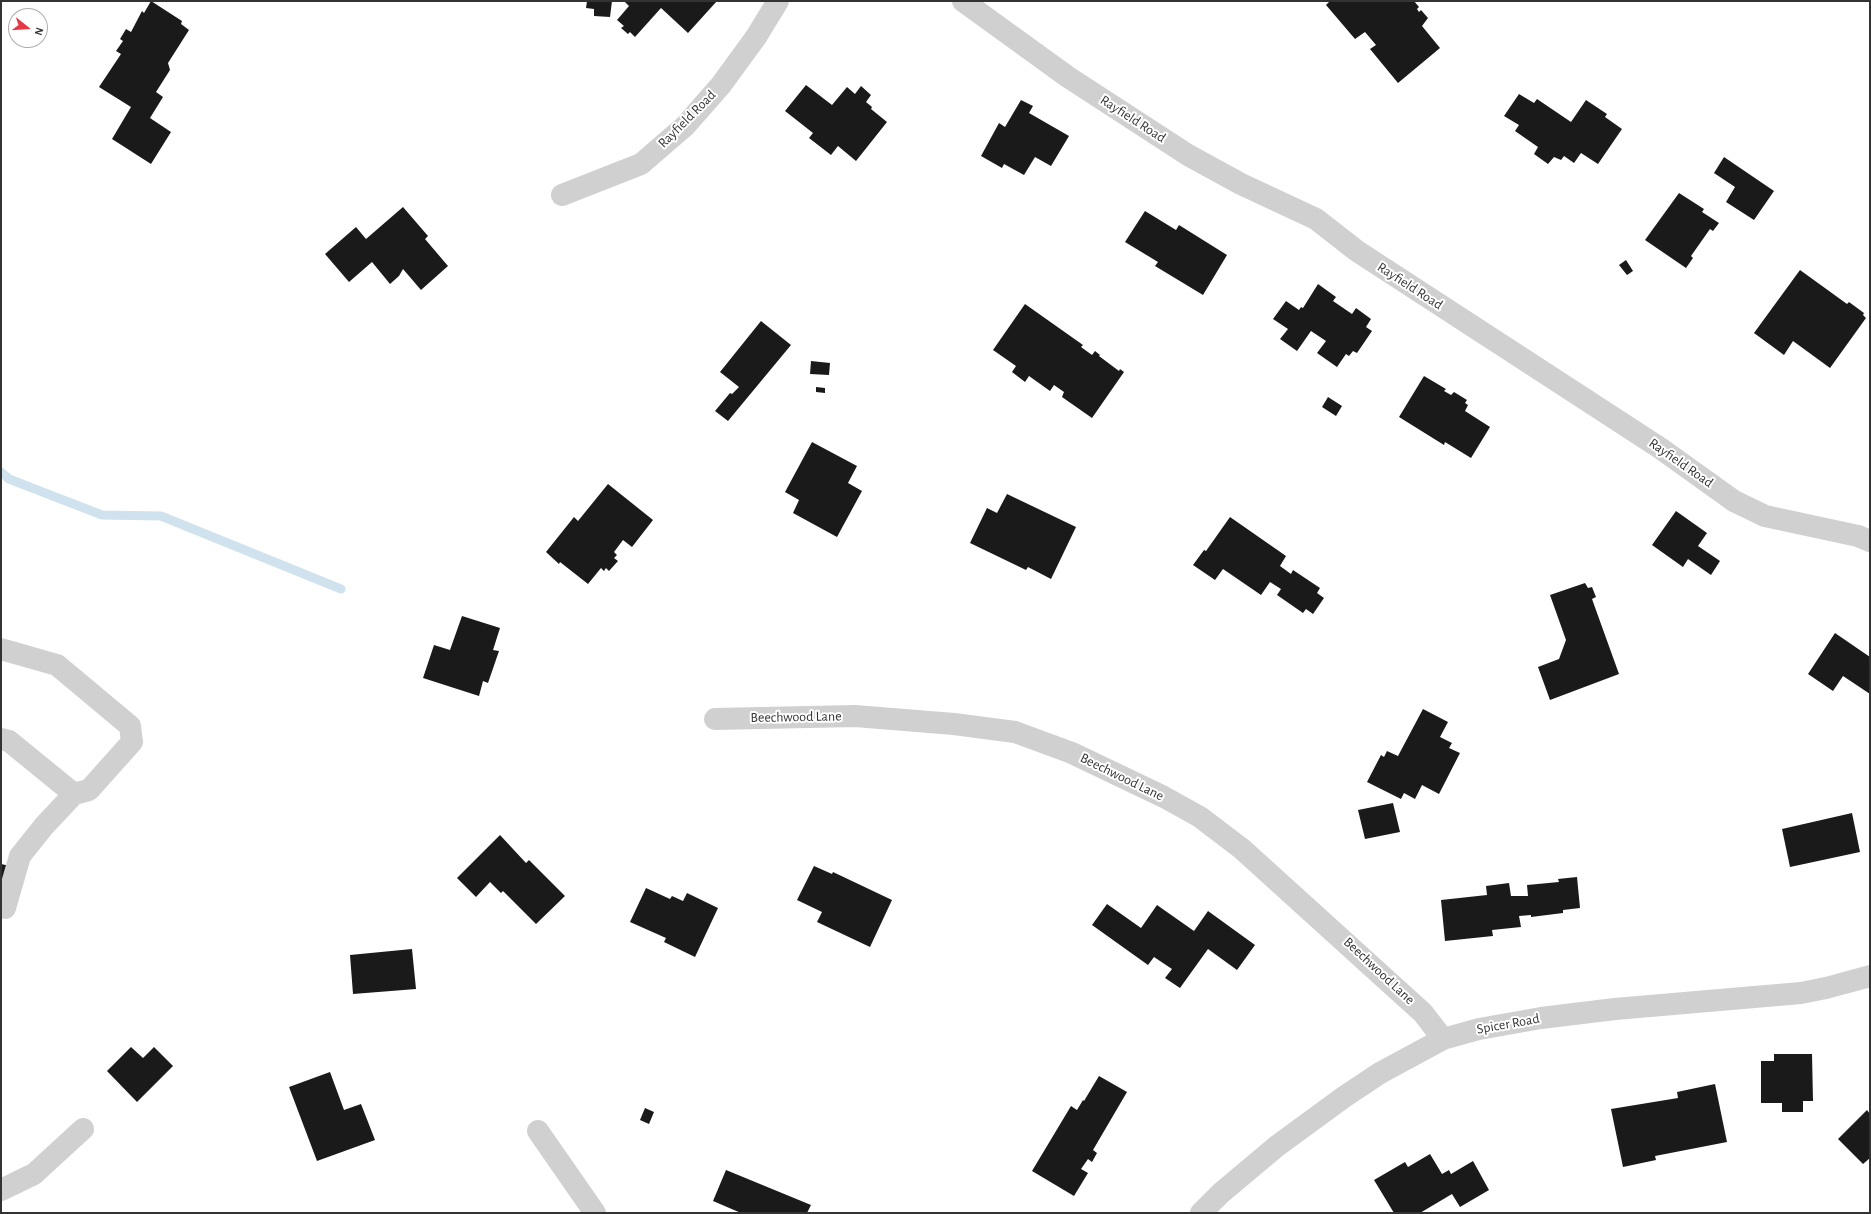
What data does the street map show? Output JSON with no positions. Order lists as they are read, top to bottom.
{
  "streets": {
    "street": ["Rayfield Road", "Beechwood Lane", "Spicer Road"]
  },
  "crossings": [
    ["Beechwood Lane", "Spicer Road"]
  ],
  "north": "right"
}
